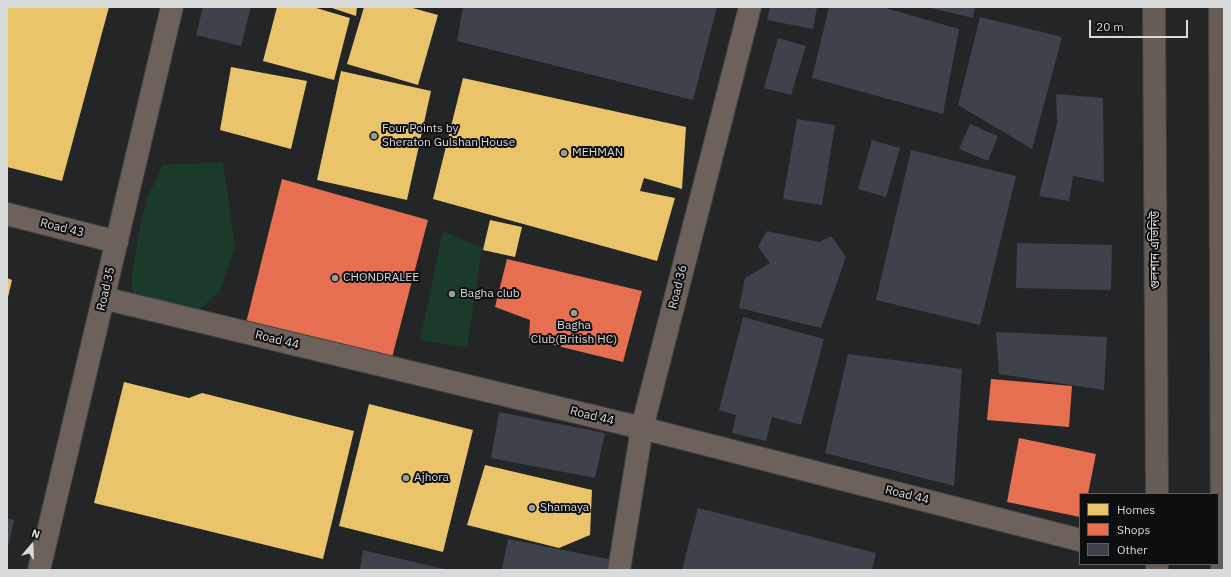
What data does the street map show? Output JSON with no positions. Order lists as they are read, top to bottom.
{
  "streets": {
    "main road": ["গুলশান এভিনিউ"],
    "street": [
      "Road 43",
      "Road 36",
      "Road 35",
      "Road 44"
    ]
  },
  "crossings": [
    ["Road 43", "Road 35"],
    ["Road 36", "Road 44"],
    ["Road 35", "Road 44"]
  ],
  "places": [
    "Four Points by Sheraton Gulshan House",
    "MEHMAN",
    "CHONDRALEE",
    "Bagha club",
    "Bagha Club(British HC)",
    "Ajhora",
    "Shamaya"
  ],
  "legend": ["Homes", "Shops", "Other"],
  "scale_bar": "20 m",
  "north": "top"
}
